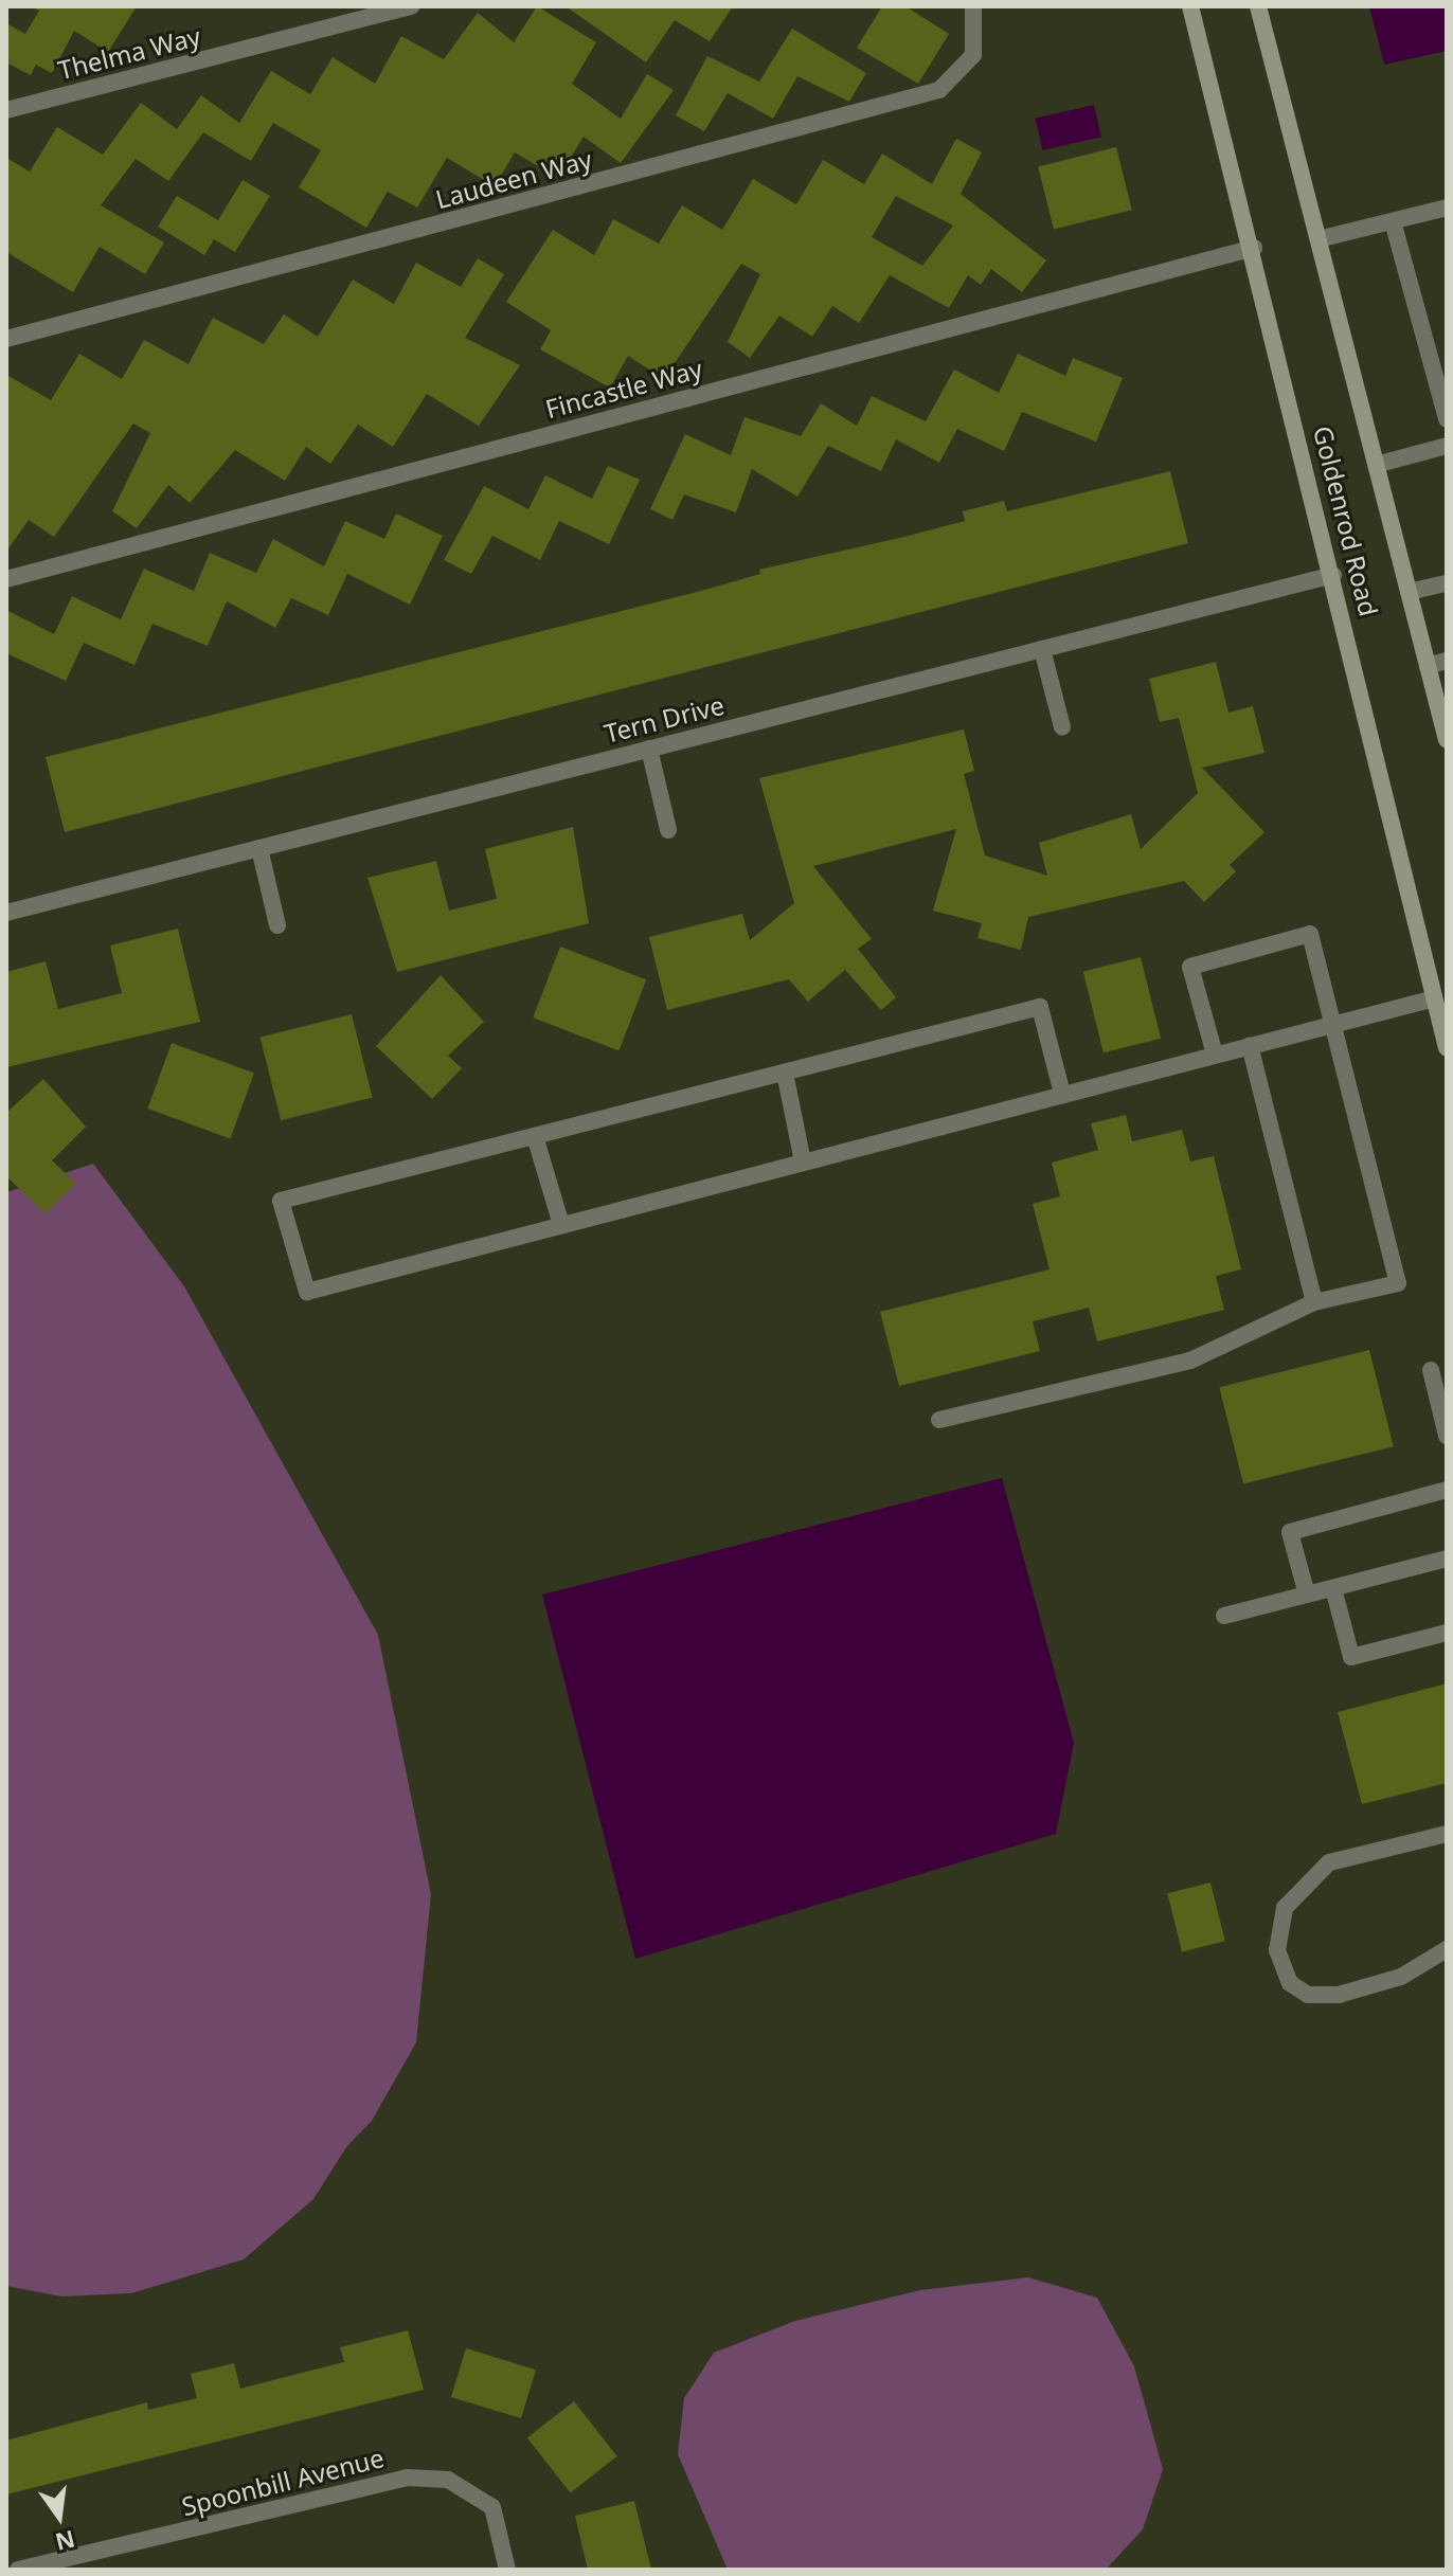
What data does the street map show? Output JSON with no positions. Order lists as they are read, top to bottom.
{
  "streets": {
    "main road": ["Goldenrod Road"],
    "street": [
      "Thelma Way",
      "Laudeen Way",
      "Fincastle Way",
      "Tern Drive",
      "Spoonbill Avenue"
    ]
  },
  "crossings": [
    ["Fincastle Way", "Goldenrod Road"],
    ["Goldenrod Road", "Tern Drive"]
  ],
  "north": "bottom"
}
